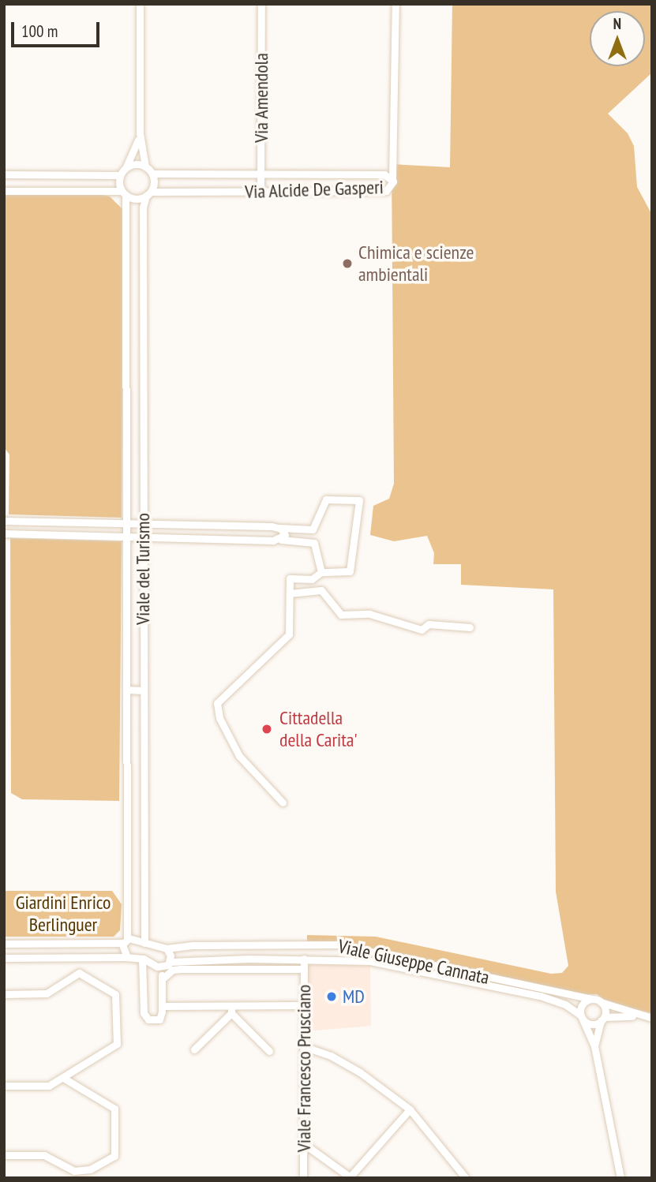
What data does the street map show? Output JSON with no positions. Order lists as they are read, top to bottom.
{
  "streets": {
    "street": [
      "Via Amendola",
      "Via Alcide De Gasperi",
      "Viale del Turismo",
      "Viale Giuseppe Cannata",
      "Viale Francesco Prusciano"
    ]
  },
  "crossings": [
    ["Via Amendola", "Via Alcide De Gasperi"],
    ["Via Alcide De Gasperi", "Viale del Turismo"],
    ["Viale del Turismo", "Viale Giuseppe Cannata"],
    ["Viale Giuseppe Cannata", "Viale Francesco Prusciano"]
  ],
  "parks": ["Giardini Enrico Berlinguer"],
  "places": ["Chimica e scienze ambientali", "Cittadella della Carita'", "MD"],
  "scale_bar": "100 m",
  "north": "top"
}
